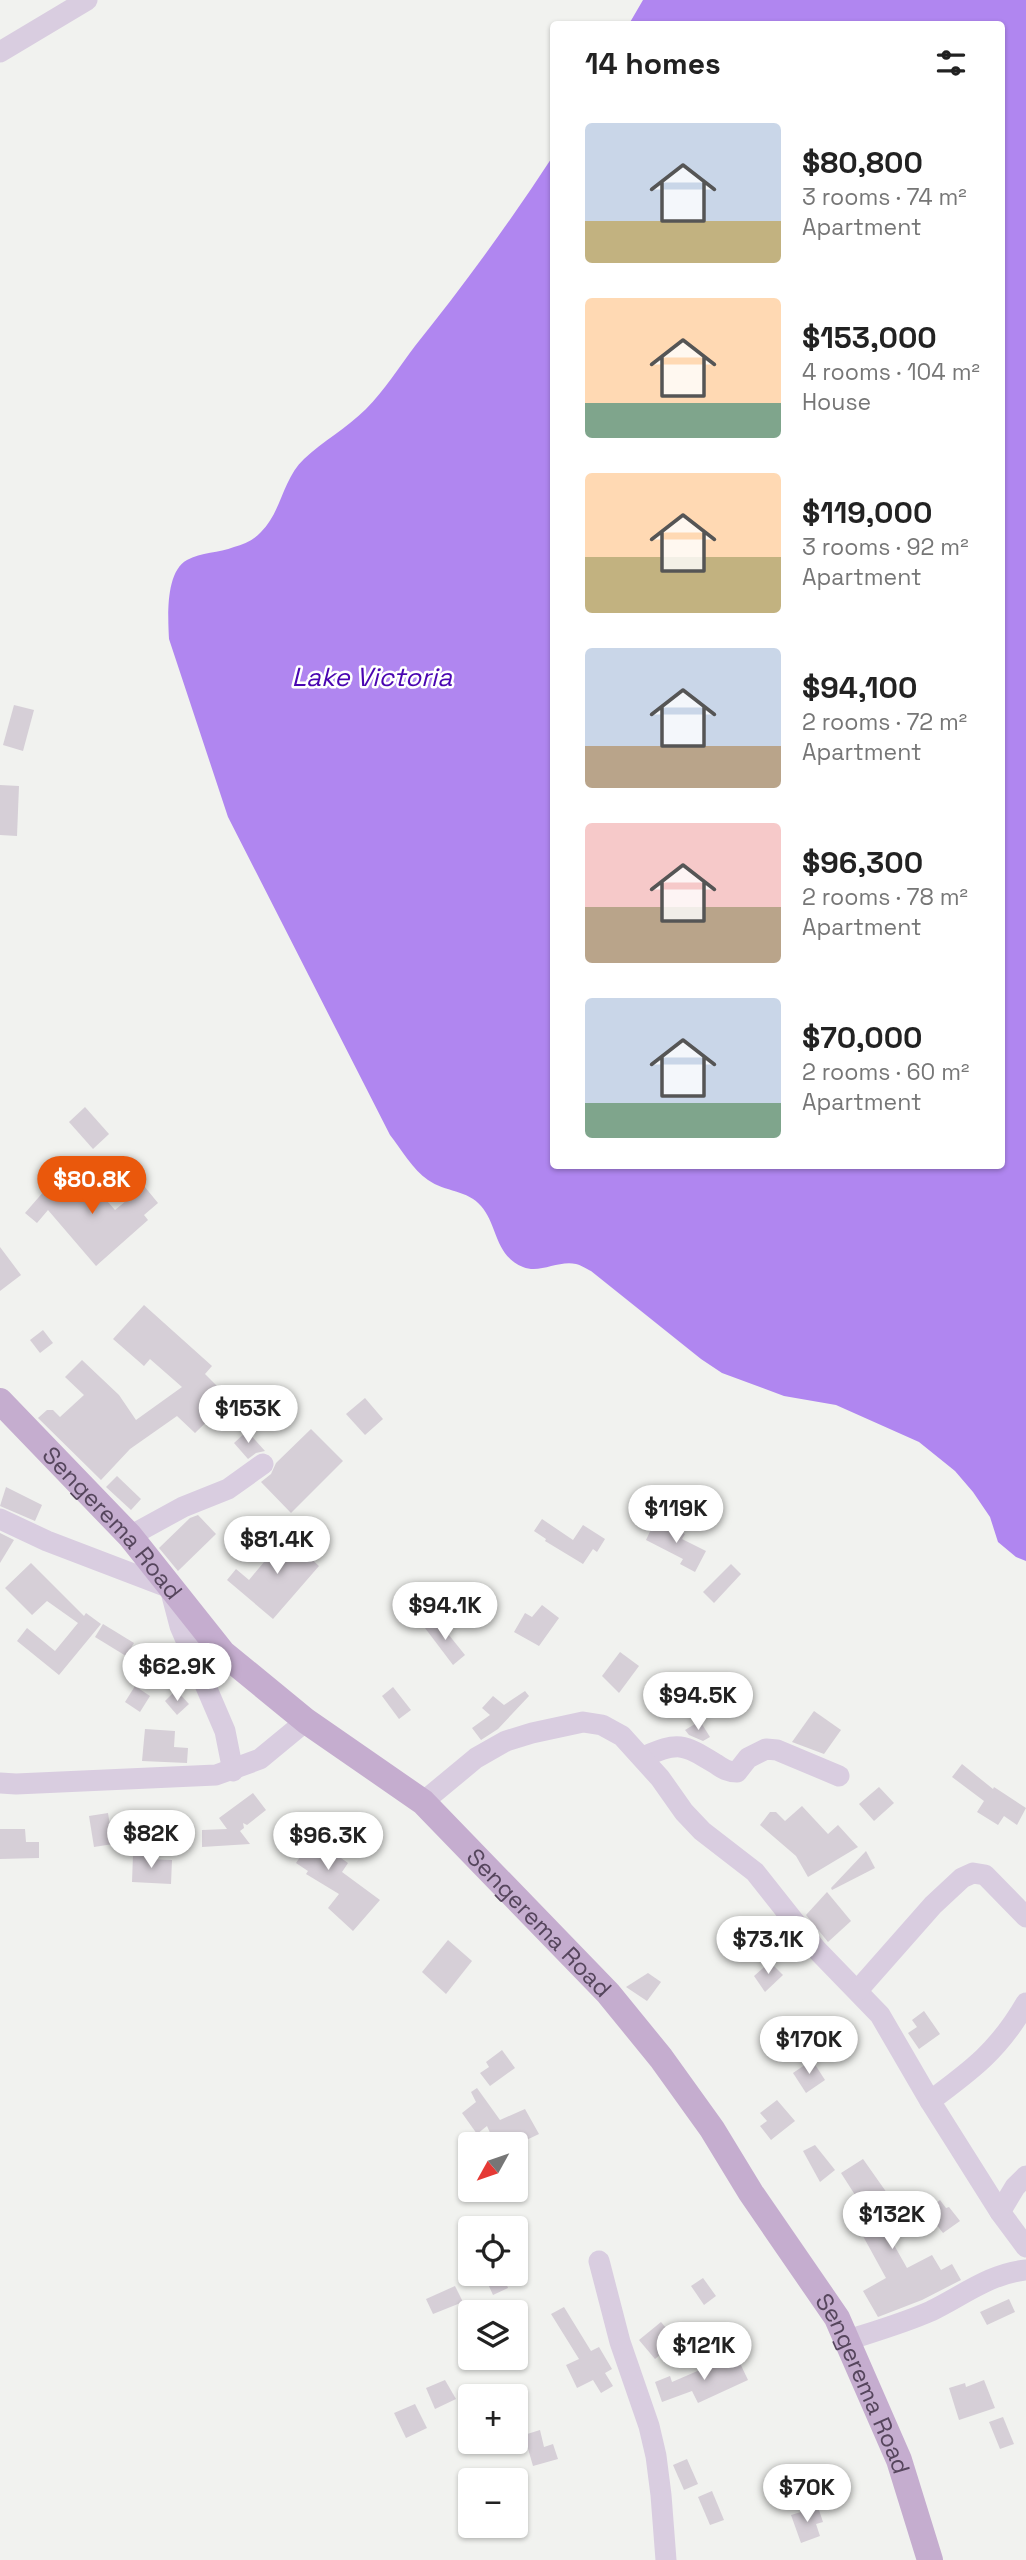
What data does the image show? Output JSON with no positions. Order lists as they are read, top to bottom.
{
  "streets": {
    "main road": ["Sengerema Road"]
  },
  "water": ["Lake Victoria"],
  "north": "bottom left",
  "page": {
    "heading": "14 homes",
    "list": [
      {
        "name": "$80,800",
        "note": "3 rooms · 74 m² · Apartment"
      },
      {
        "name": "$153,000",
        "note": "4 rooms · 104 m² · House"
      },
      {
        "name": "$119,000",
        "note": "3 rooms · 92 m² · Apartment"
      },
      {
        "name": "$94,100",
        "note": "2 rooms · 72 m² · Apartment"
      },
      {
        "name": "$96,300",
        "note": "2 rooms · 78 m² · Apartment"
      },
      {
        "name": "$70,000",
        "note": "2 rooms · 60 m² · Apartment"
      }
    ],
    "price": [
      "$80.8K",
      "$153K",
      "$119K",
      "$81.4K",
      "$94.1K",
      "$62.9K",
      "$94.5K",
      "$82K",
      "$96.3K",
      "$73.1K",
      "$170K",
      "$132K",
      "$121K",
      "$70K"
    ],
    "map_buttons": ["+", "−"]
  }
}
